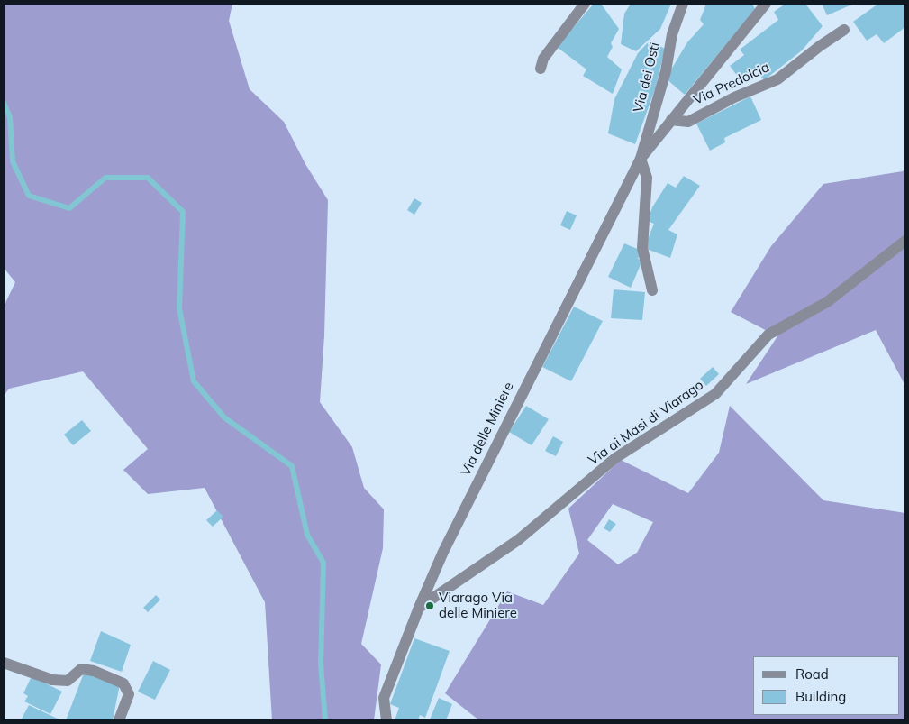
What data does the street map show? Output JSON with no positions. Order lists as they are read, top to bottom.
{
  "streets": {
    "street": [
      "Via dei Osti",
      "Via Predolcia",
      "Via ai Masi di Viarago",
      "Via delle Miniere"
    ]
  },
  "crossings": [
    ["Via dei Osti", "Via Predolcia"],
    ["Via dei Osti", "Via delle Miniere"],
    ["Via Predolcia", "Via delle Miniere"],
    ["Via ai Masi di Viarago", "Via delle Miniere"]
  ],
  "places": ["Viarago Via delle Miniere"],
  "legend": ["Road", "Building"]
}
